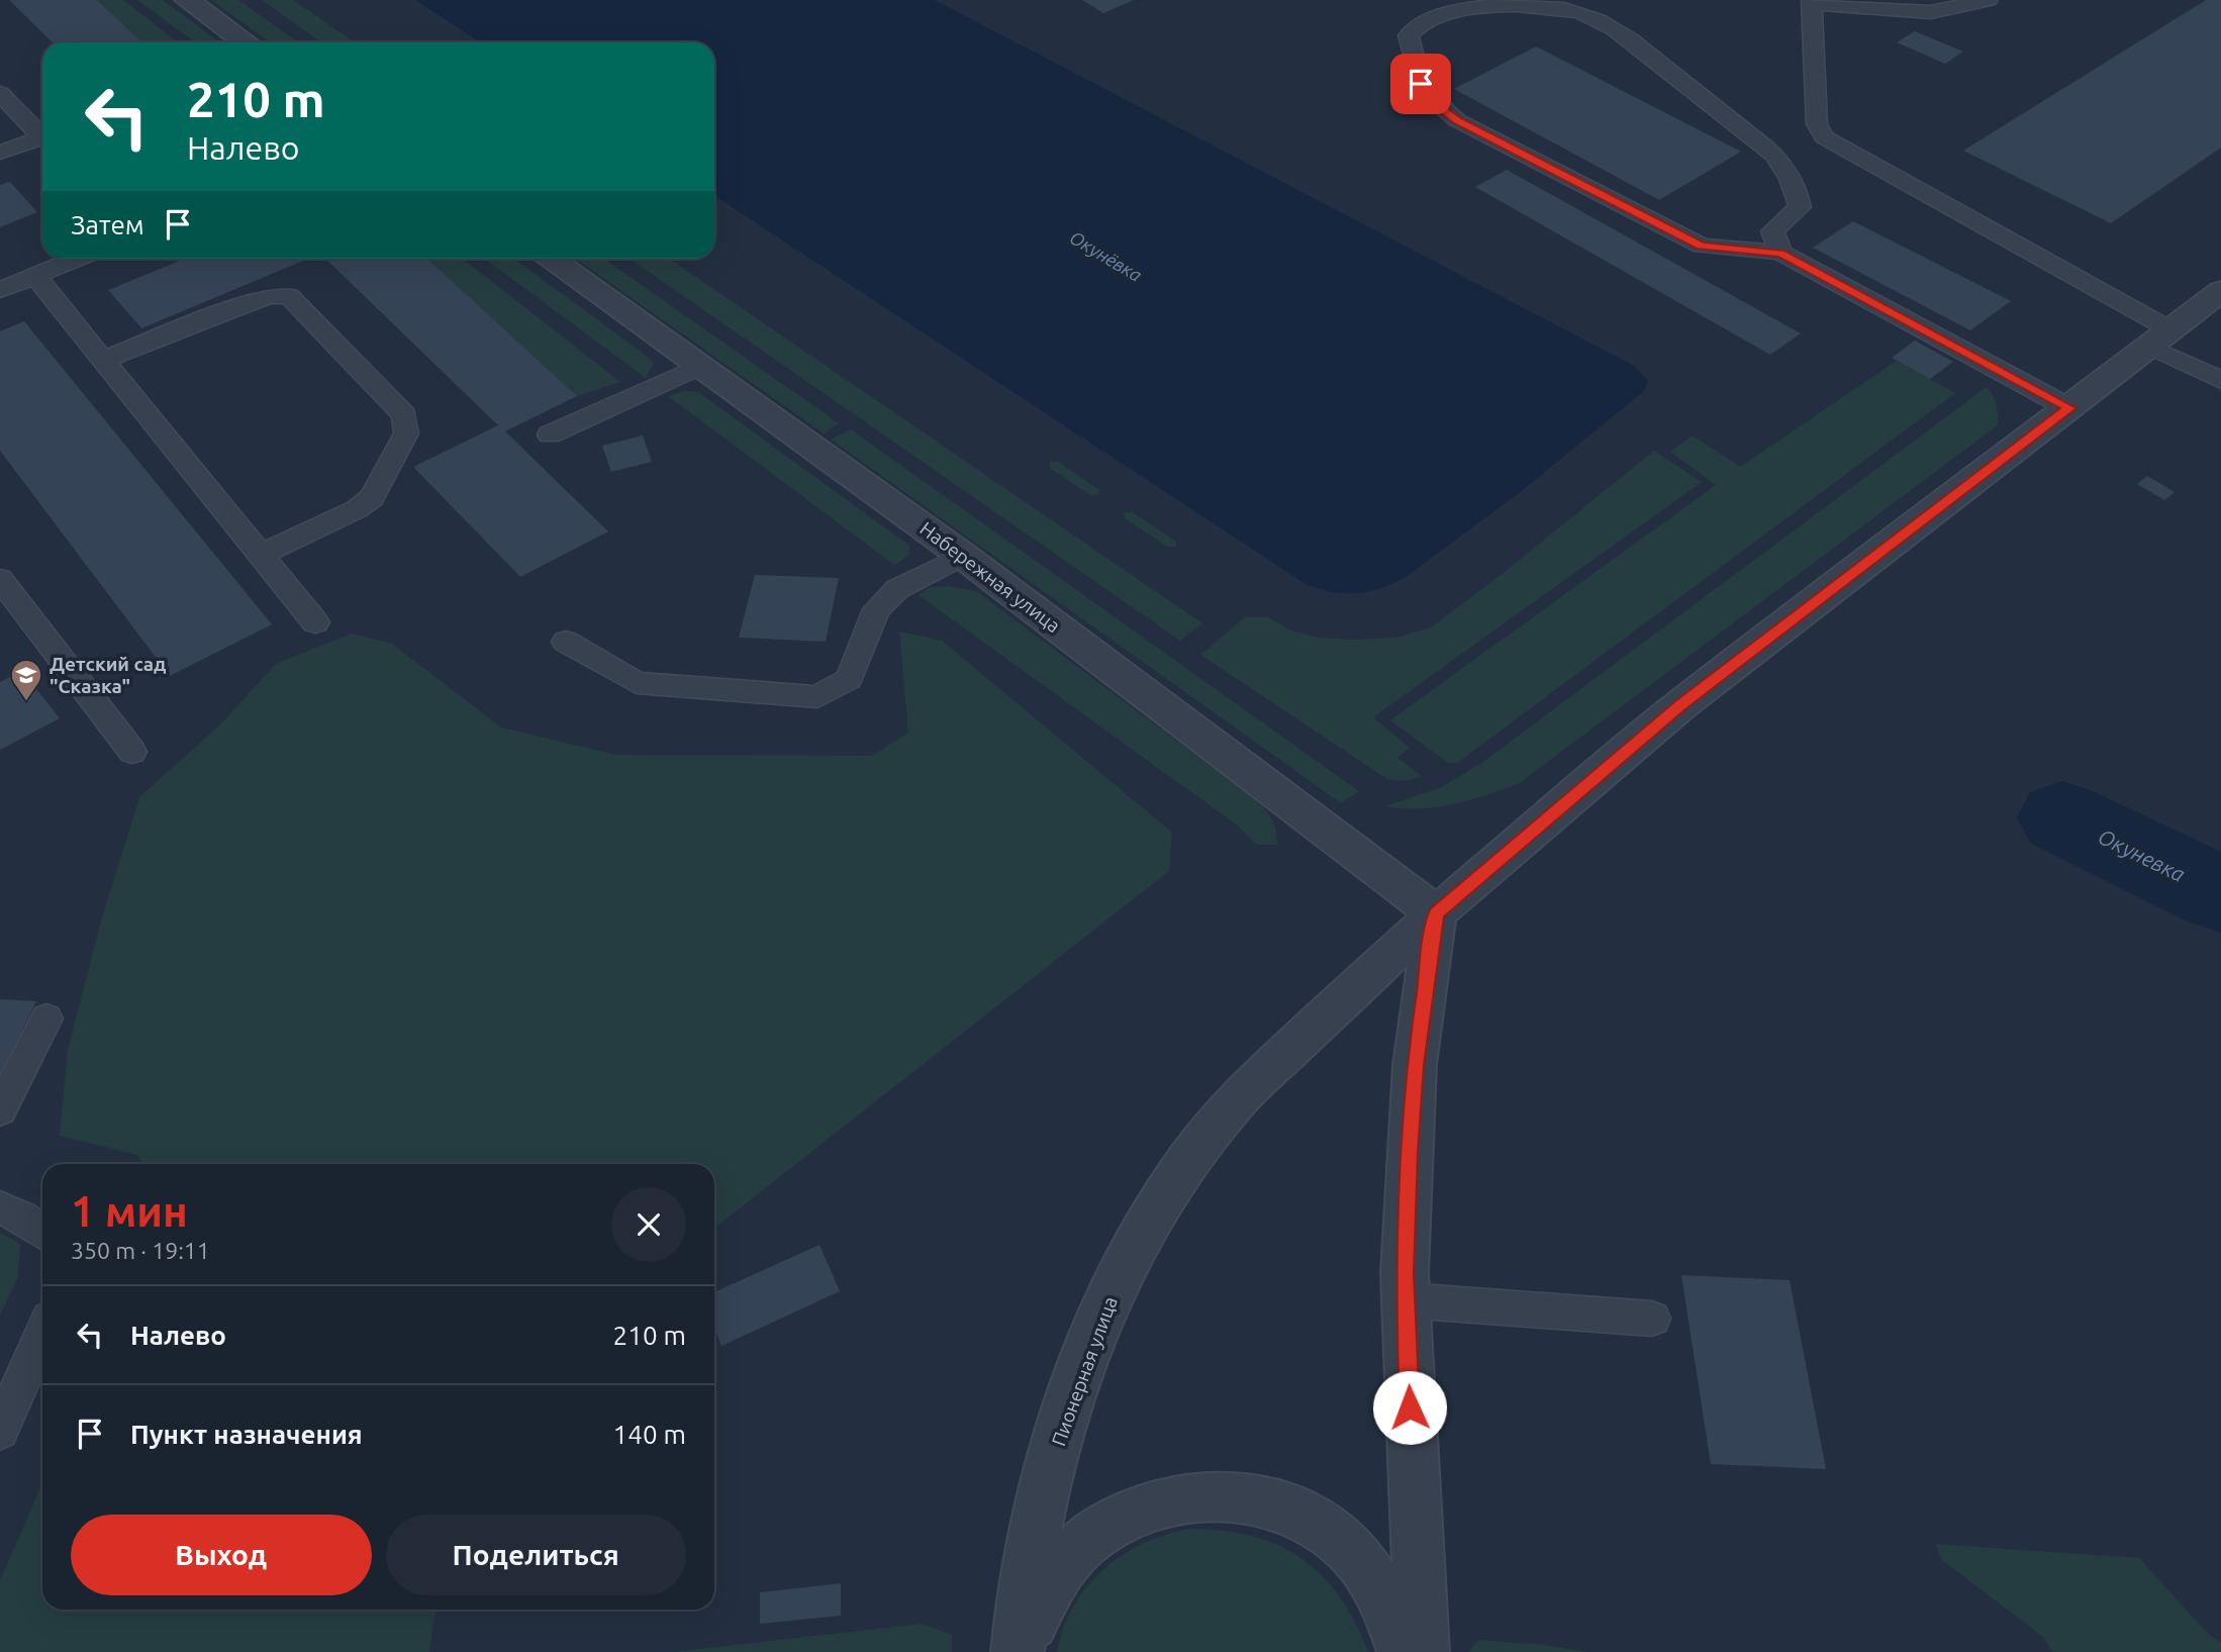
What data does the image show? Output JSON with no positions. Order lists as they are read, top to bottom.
{
  "streets": {
    "street": ["Набережная улица", "Пионерная улица"]
  },
  "crossings": [
    ["Набережная улица", "Пионерная улица"]
  ],
  "water": ["Окунёвка", "Окуневка"],
  "places": {
    "school or university": ["Детский сад \"Сказка\""]
  },
  "page": {
    "turn": ["210 m", "Налево"],
    "then": "Затем",
    "heading": ["1 мин", "350 m · 19:11"],
    "list": [
      {
        "name": "Налево",
        "value": "210 m"
      },
      {
        "name": "Пункт назначения",
        "value": "140 m"
      }
    ],
    "buttons": ["Выход", "Поделиться"]
  }
}
